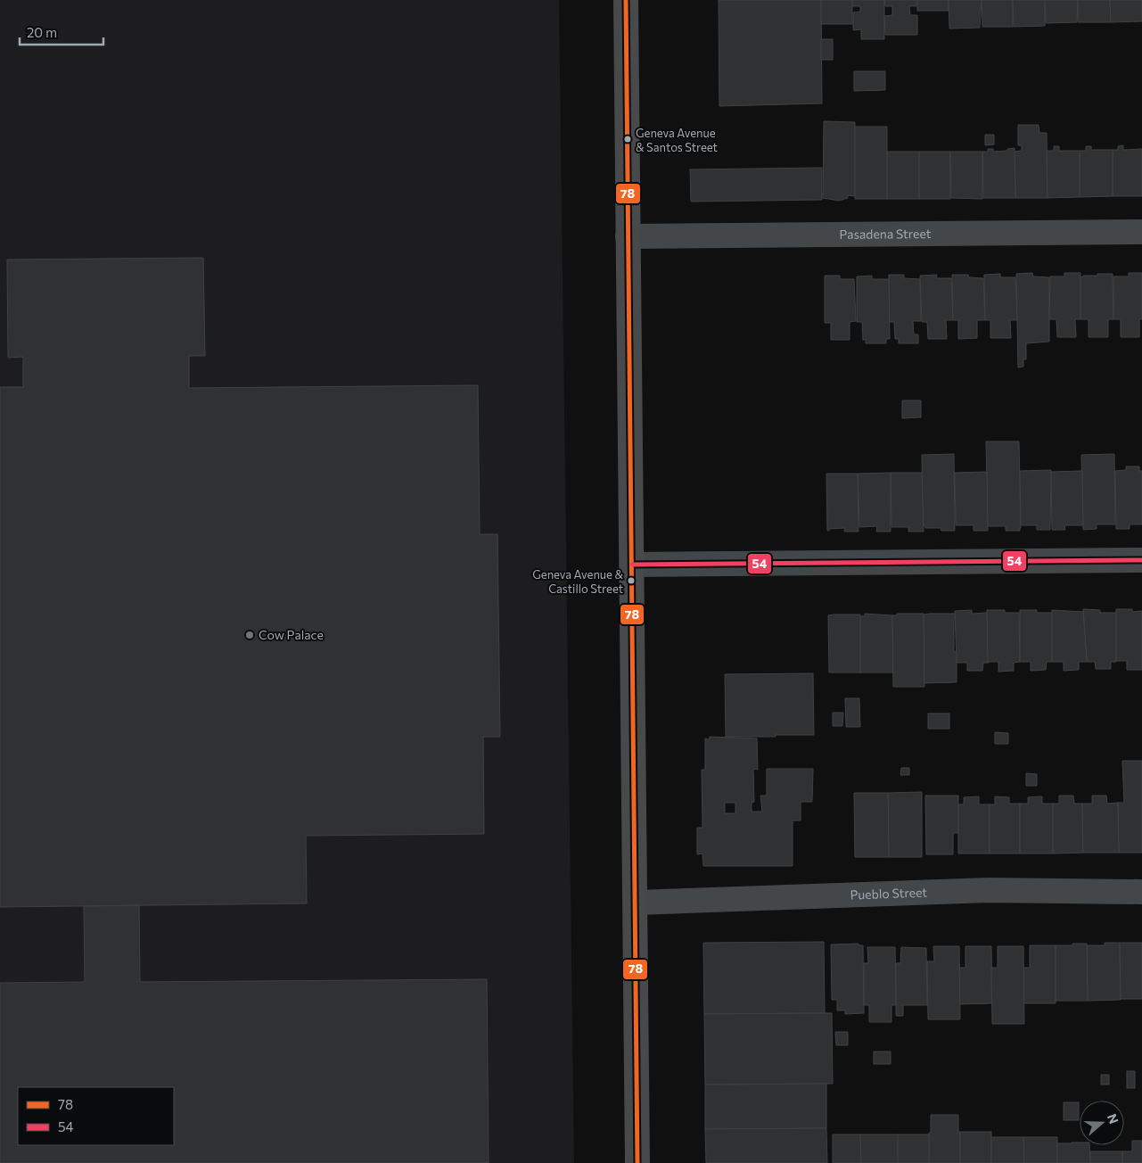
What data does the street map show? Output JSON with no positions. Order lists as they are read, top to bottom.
{
  "streets": {
    "street": ["Pasadena Street", "Pueblo Street"]
  },
  "places": ["Geneva Avenue & Santos Street", "Geneva Avenue & Castillo Street", "Cow Palace"],
  "lines": ["transit line 78", "transit line 54"],
  "legend": ["78", "54"],
  "scale_bar": "20 m",
  "north": "right"
}
